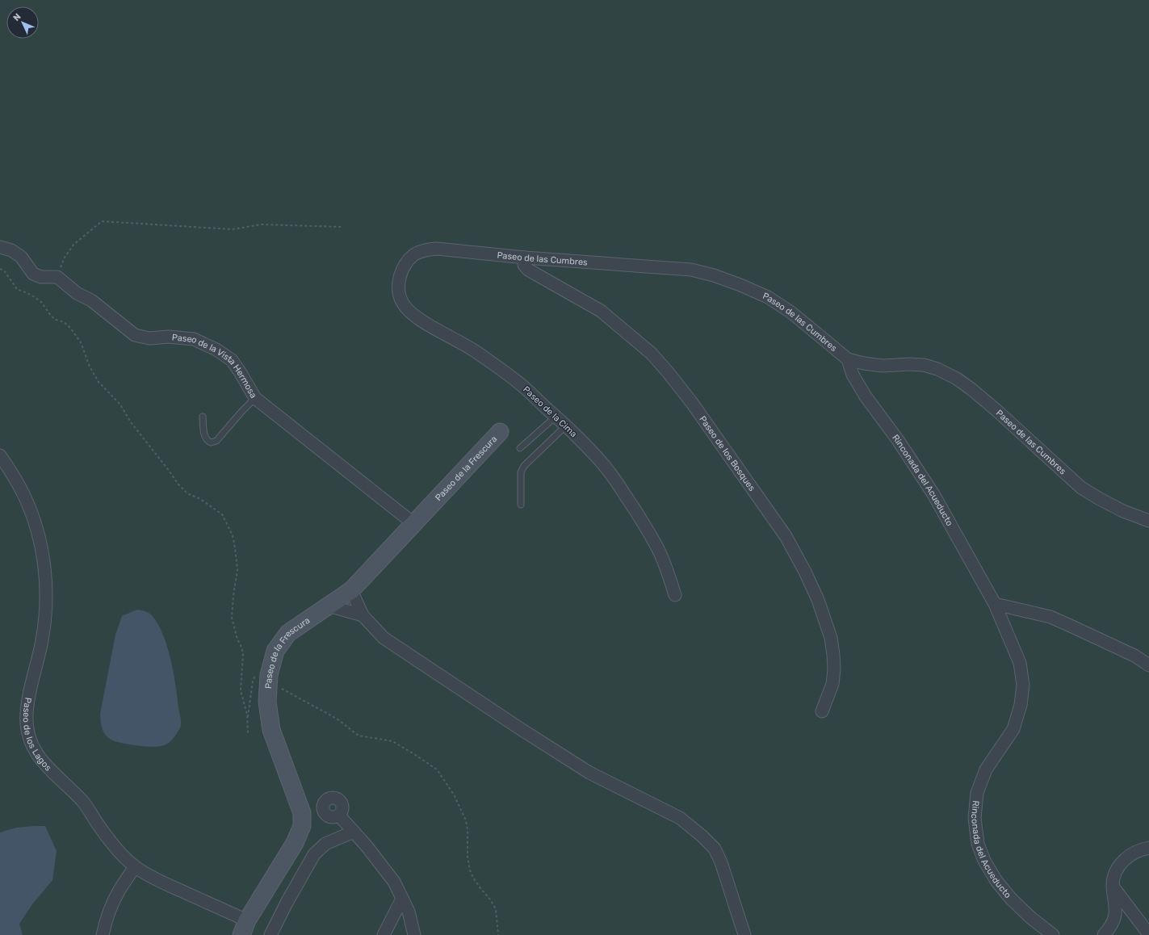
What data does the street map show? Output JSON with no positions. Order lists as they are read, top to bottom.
{
  "streets": {
    "street": [
      "Paseo de las Cumbres",
      "Paseo de la Vista Hermosa",
      "Paseo de la Cima",
      "Paseo de los Bosques",
      "Paseo de la Frescura",
      "Rinconada del Acueducto",
      "Paseo de los Lagos"
    ]
  },
  "crossings": [
    ["Paseo de las Cumbres", "Paseo de la Cima"],
    ["Paseo de las Cumbres", "Paseo de los Bosques"],
    ["Paseo de las Cumbres", "Rinconada del Acueducto"],
    ["Paseo de la Vista Hermosa", "Paseo de la Frescura"],
    ["Paseo de la Frescura", "Paseo de los Lagos"]
  ],
  "north": "top left"
}
